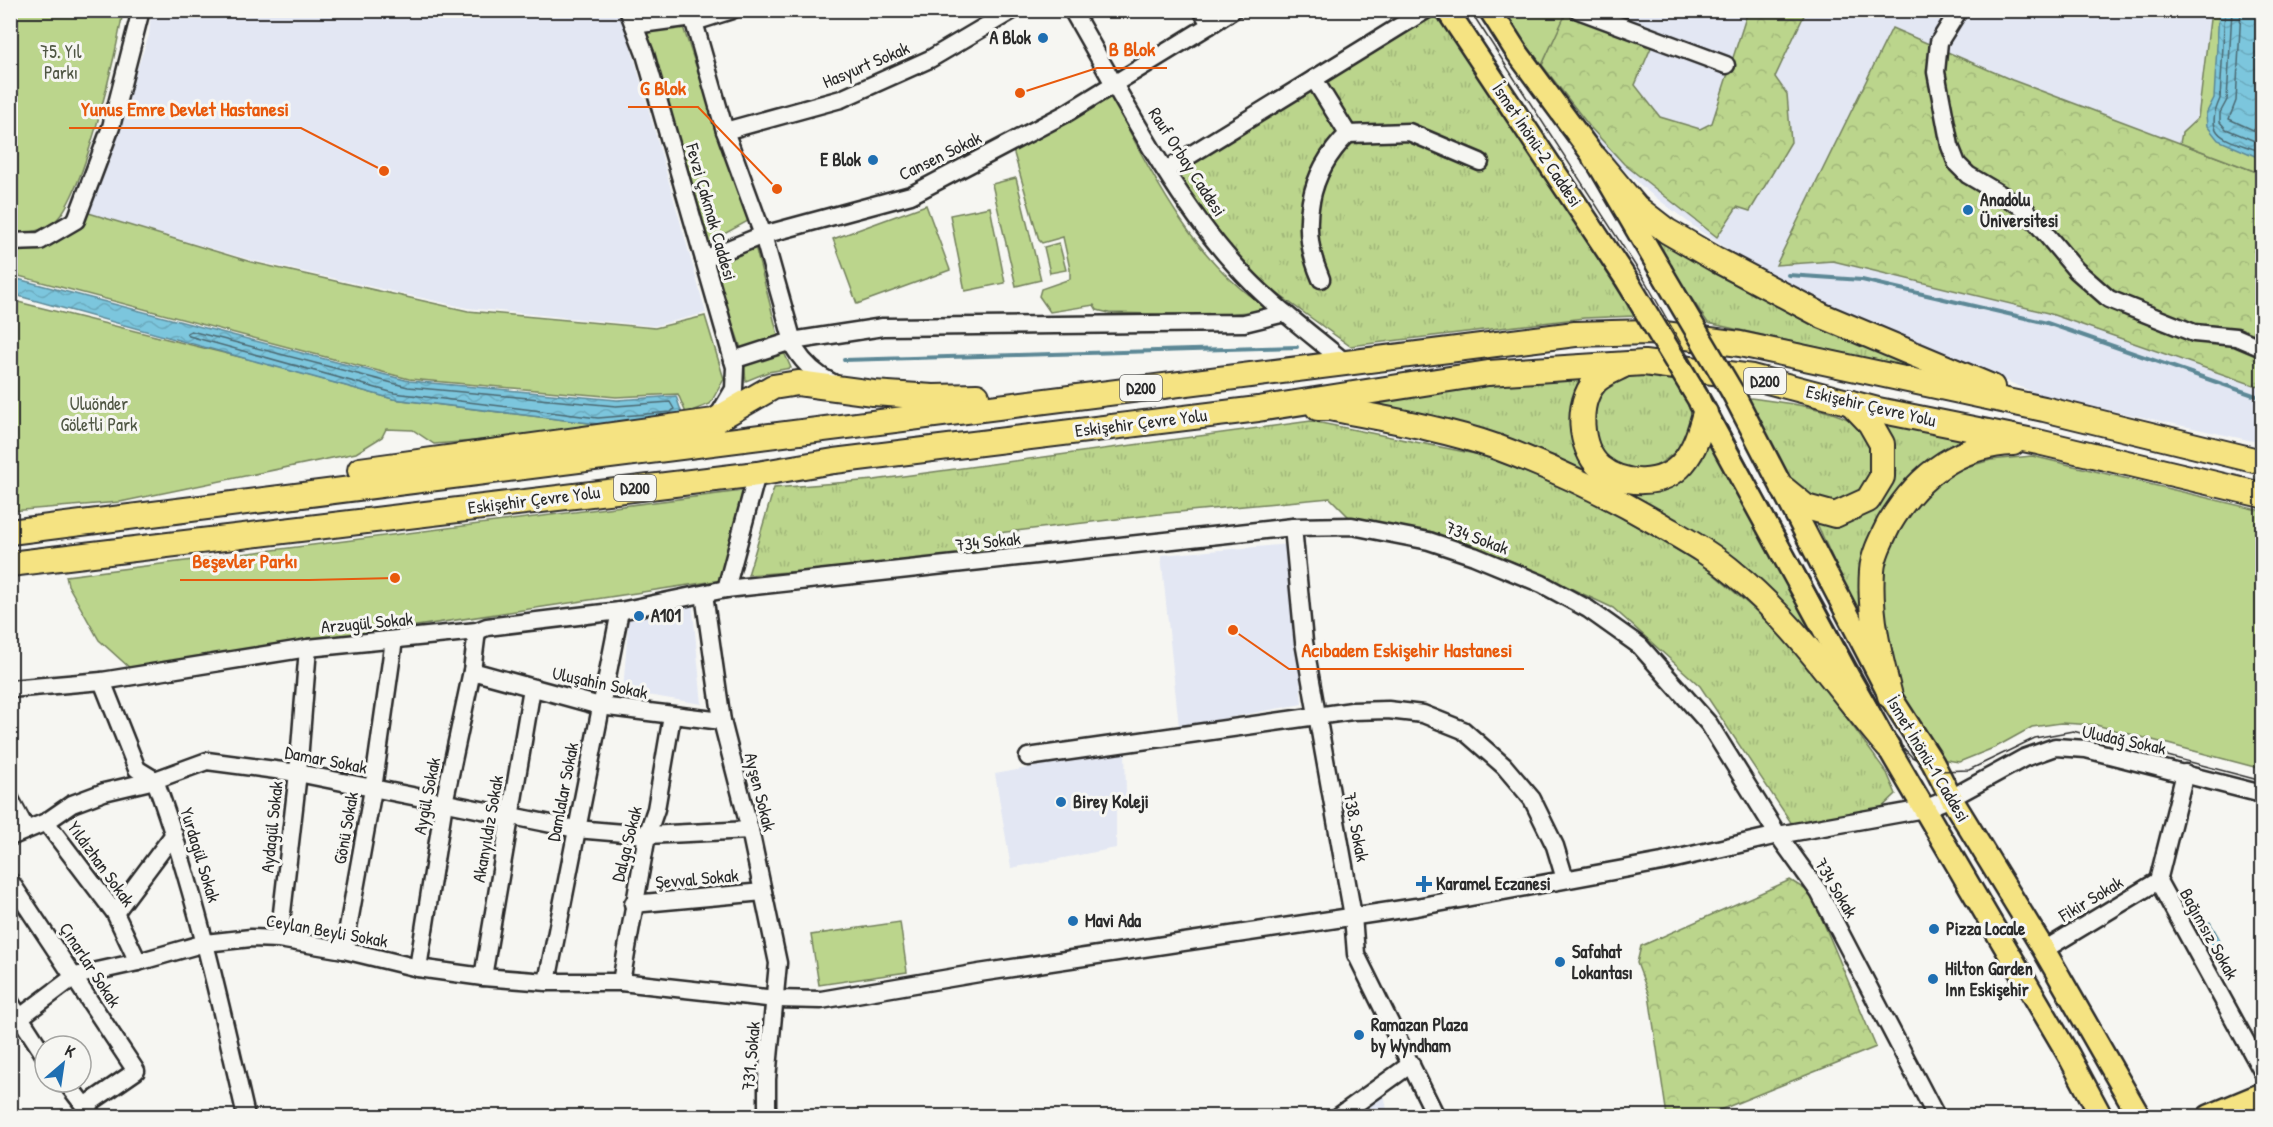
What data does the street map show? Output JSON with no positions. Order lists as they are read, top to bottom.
{
  "streets": {
    "highway": ["D200", "Eskişehir Çevre Yolu"],
    "main road": ["İsmet İnönü-2 Caddesi", "İsmet İnönü-1 Caddesi"],
    "street": [
      "Hasyurt Sokak",
      "Cansen Sokak",
      "Rauf Orbay Caddesi",
      "Fevzi Çakmak Caddesi",
      "734 Sokak",
      "Arzugül Sokak",
      "Uluşahin Sokak",
      "Uludağ Sokak",
      "Damar Sokak",
      "Damlalar Sokak",
      "Ayşen Sokak",
      "Aygül Sokak",
      "Aydagül Sokak",
      "738. Sokak",
      "Gönü Sokak",
      "Akanyıldız Sokak",
      "Dalga Sokak",
      "Yurdagül Sokak",
      "Yıldızhan Sokak",
      "Şevval Sokak",
      "Fikir Sokak",
      "Ceylan Beyli Sokak",
      "Bağımsız Sokak",
      "Çınarlar Sokak",
      "731. Sokak"
    ]
  },
  "crossings": [
    ["İsmet İnönü-2 Caddesi", "İsmet İnönü-1 Caddesi"],
    ["Cansen Sokak", "Rauf Orbay Caddesi"],
    ["Cansen Sokak", "Fevzi Çakmak Caddesi"],
    ["Rauf Orbay Caddesi", "Eskişehir Çevre Yolu"],
    ["734 Sokak", "Arzugül Sokak"],
    ["734 Sokak", "Uludağ Sokak"],
    ["734 Sokak", "738. Sokak"],
    ["Arzugül Sokak", "Damlalar Sokak"],
    ["Arzugül Sokak", "Ayşen Sokak"],
    ["Arzugül Sokak", "Aygül Sokak"],
    ["Arzugül Sokak", "Aydagül Sokak"],
    ["Arzugül Sokak", "Gönü Sokak"],
    ["Uluşahin Sokak", "Damlalar Sokak"],
    ["Uluşahin Sokak", "Ayşen Sokak"],
    ["Uluşahin Sokak", "Aygül Sokak"],
    ["Uluşahin Sokak", "Akanyıldız Sokak"],
    ["Uluşahin Sokak", "Dalga Sokak"],
    ["Uludağ Sokak", "İsmet İnönü-1 Caddesi"],
    ["Uludağ Sokak", "738. Sokak"],
    ["Uludağ Sokak", "Ceylan Beyli Sokak"],
    ["Uludağ Sokak", "Bağımsız Sokak"],
    ["İsmet İnönü-1 Caddesi", "Fikir Sokak"],
    ["Damar Sokak", "Damlalar Sokak"],
    ["Damar Sokak", "Ayşen Sokak"],
    ["Damar Sokak", "Aygül Sokak"],
    ["Damar Sokak", "Aydagül Sokak"],
    ["Damar Sokak", "Gönü Sokak"],
    ["Damar Sokak", "Akanyıldız Sokak"],
    ["Damar Sokak", "Dalga Sokak"],
    ["Damar Sokak", "Yurdagül Sokak"],
    ["Damar Sokak", "Yıldızhan Sokak"],
    ["Damlalar Sokak", "Ceylan Beyli Sokak"],
    ["Ayşen Sokak", "Şevval Sokak"],
    ["Ayşen Sokak", "Ceylan Beyli Sokak"],
    ["Ayşen Sokak", "731. Sokak"],
    ["Aygül Sokak", "Ceylan Beyli Sokak"],
    ["Aydagül Sokak", "Ceylan Beyli Sokak"],
    ["738. Sokak", "Ceylan Beyli Sokak"],
    ["Gönü Sokak", "Ceylan Beyli Sokak"],
    ["Akanyıldız Sokak", "Ceylan Beyli Sokak"],
    ["Dalga Sokak", "Şevval Sokak"],
    ["Dalga Sokak", "Ceylan Beyli Sokak"],
    ["Yurdagül Sokak", "Ceylan Beyli Sokak"],
    ["Yıldızhan Sokak", "Ceylan Beyli Sokak"],
    ["Fikir Sokak", "Bağımsız Sokak"],
    ["Ceylan Beyli Sokak", "Çınarlar Sokak"],
    ["Ceylan Beyli Sokak", "731. Sokak"]
  ],
  "parks": ["75. Yıl Parkı", "Uluönder Göletli Park"],
  "places": {
    "other": [
      "A Blok",
      "B Blok",
      "E Blok",
      "Yunus Emre Devlet Hastanesi",
      "G Blok",
      "Anadolu Üniversitesi",
      "Beşevler Parkı",
      "A101",
      "Acıbadem Eskişehir Hastanesi",
      "Birey Koleji",
      "Mavi Ada",
      "Pizza Locale",
      "Safahat Lokantası",
      "Hilton Garden Inn Eskişehir",
      "Ramazan Plaza by Wyndham"
    ],
    "health": ["Karamel Eczanesi"]
  },
  "north": "top right"
}
